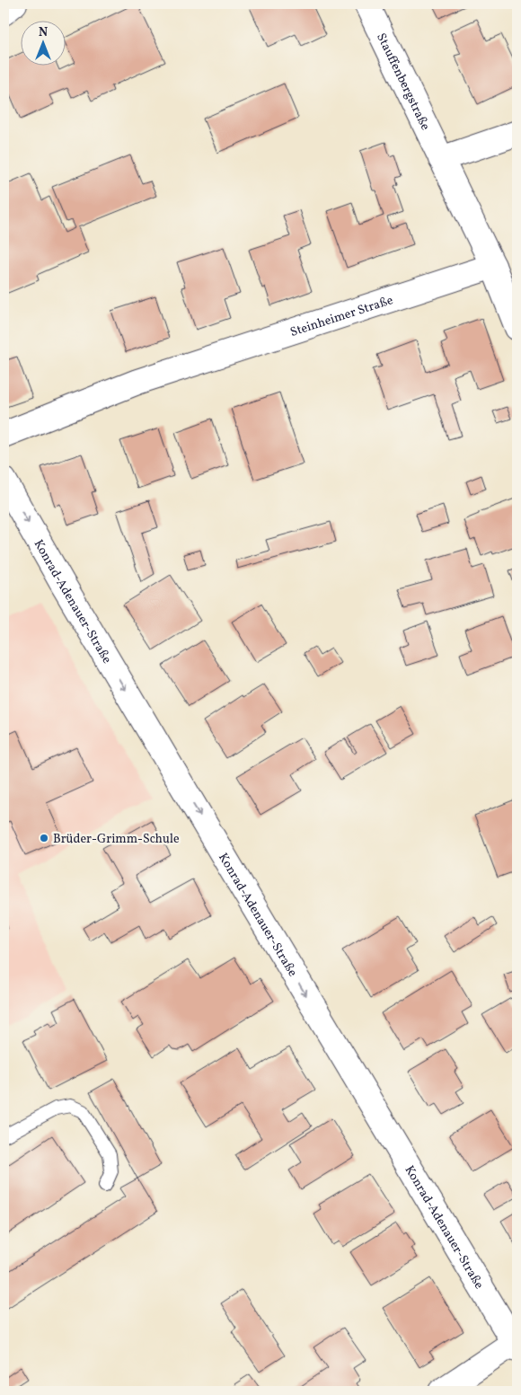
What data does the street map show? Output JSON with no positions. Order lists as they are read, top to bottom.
{
  "streets": {
    "street": ["Stauffenbergstraße", "Steinheimer Straße", "Konrad-Adenauer-Straße"]
  },
  "one_way": ["Konrad-Adenauer-Straße"],
  "places": ["Brüder-Grimm-Schule"],
  "north": "top"
}
